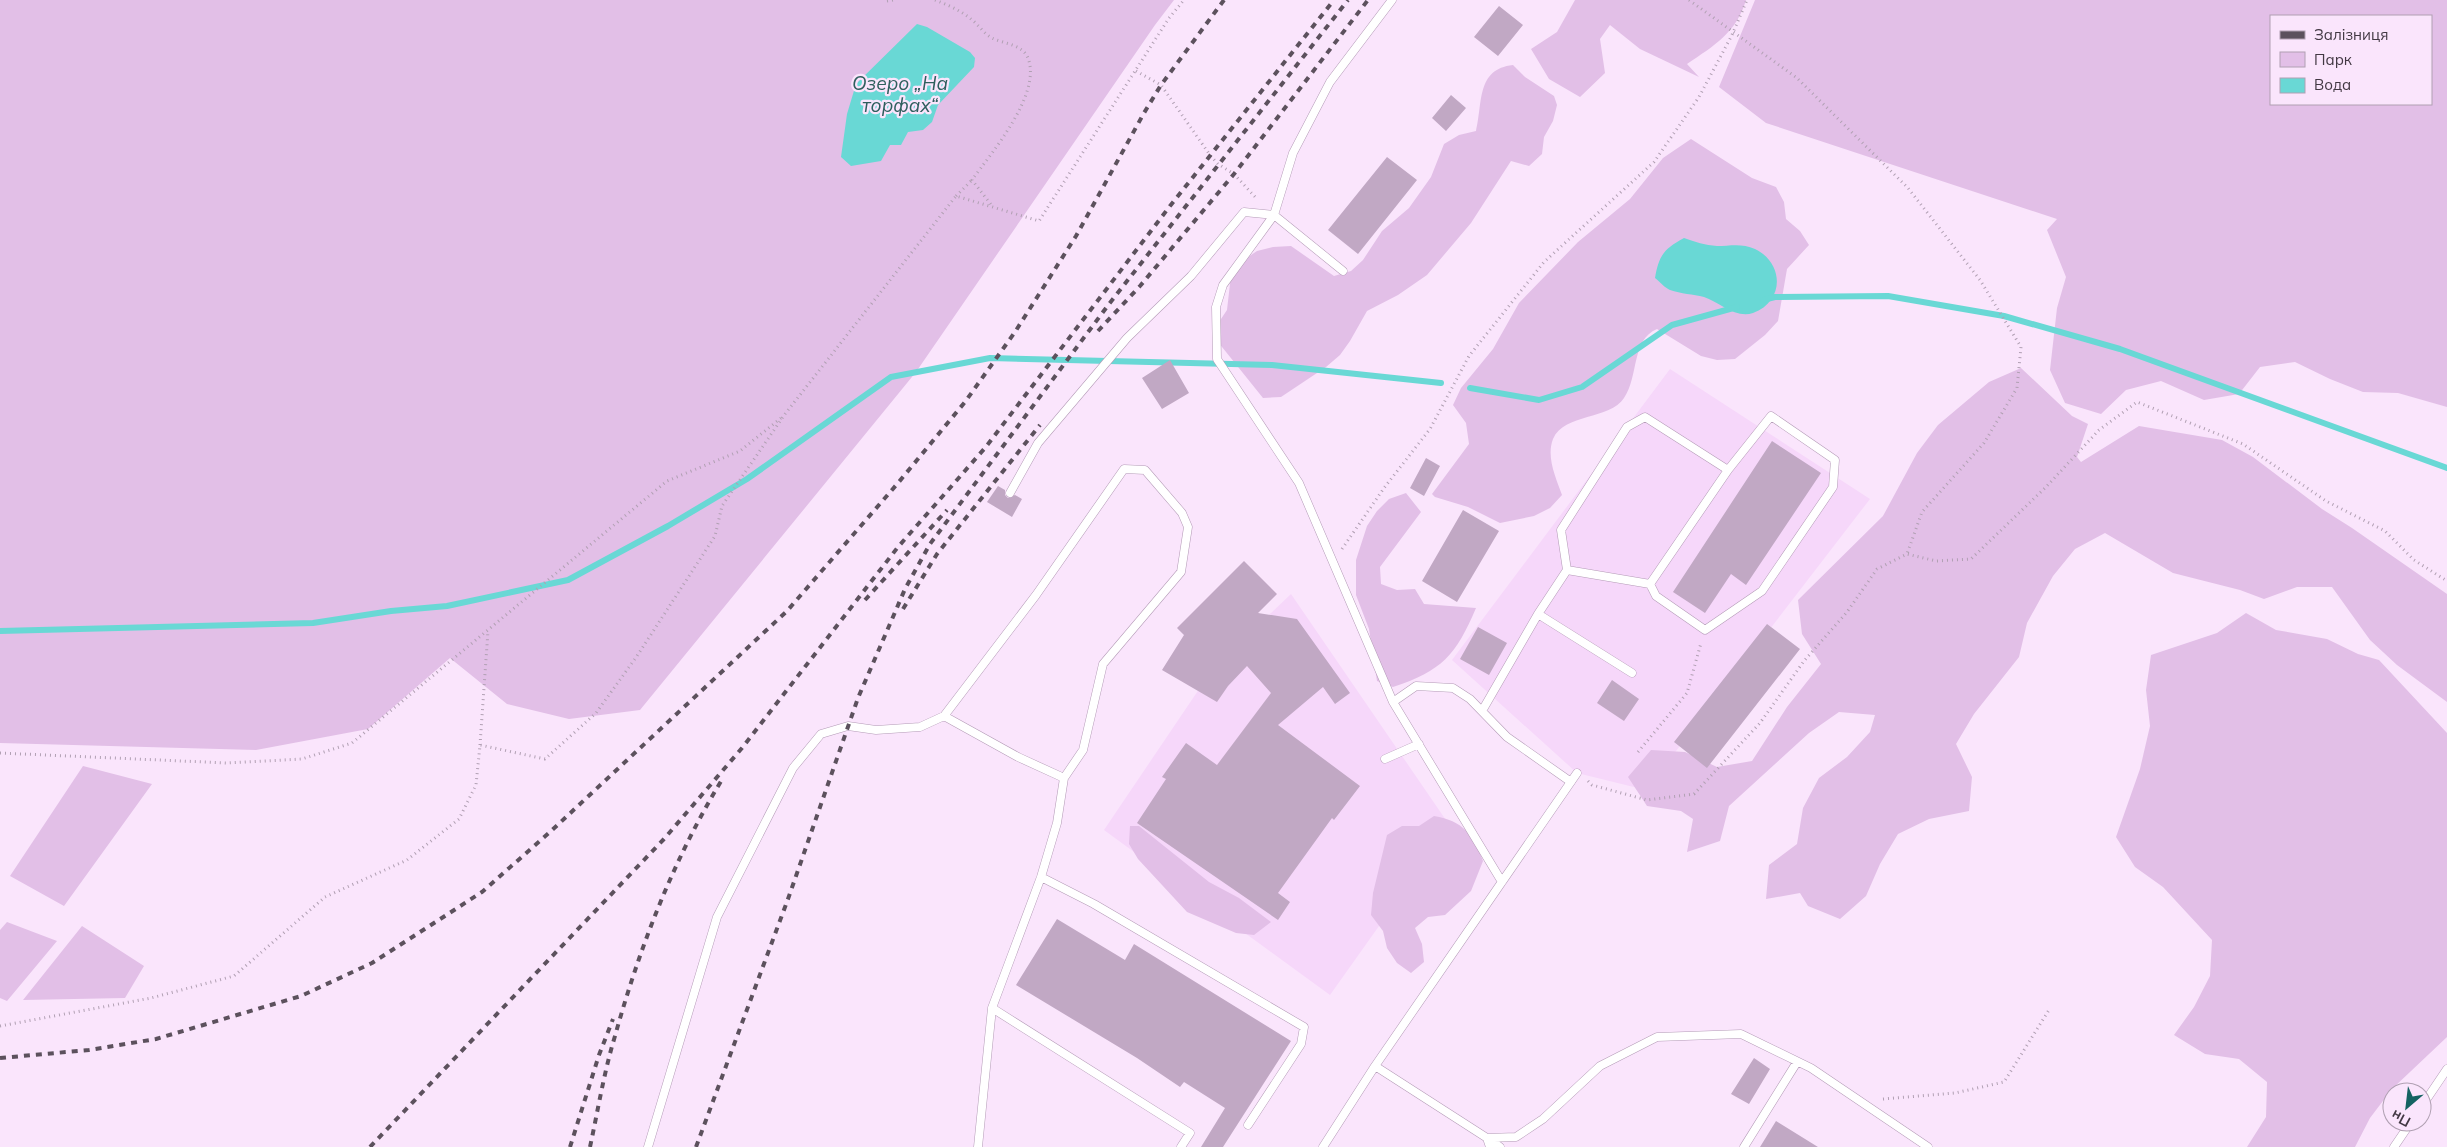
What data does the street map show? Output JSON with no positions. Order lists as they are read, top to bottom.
{
  "water": ["Озеро „На торфах“"],
  "legend": ["Залізниця", "Парк", "Вода"],
  "north": "bottom left"
}
